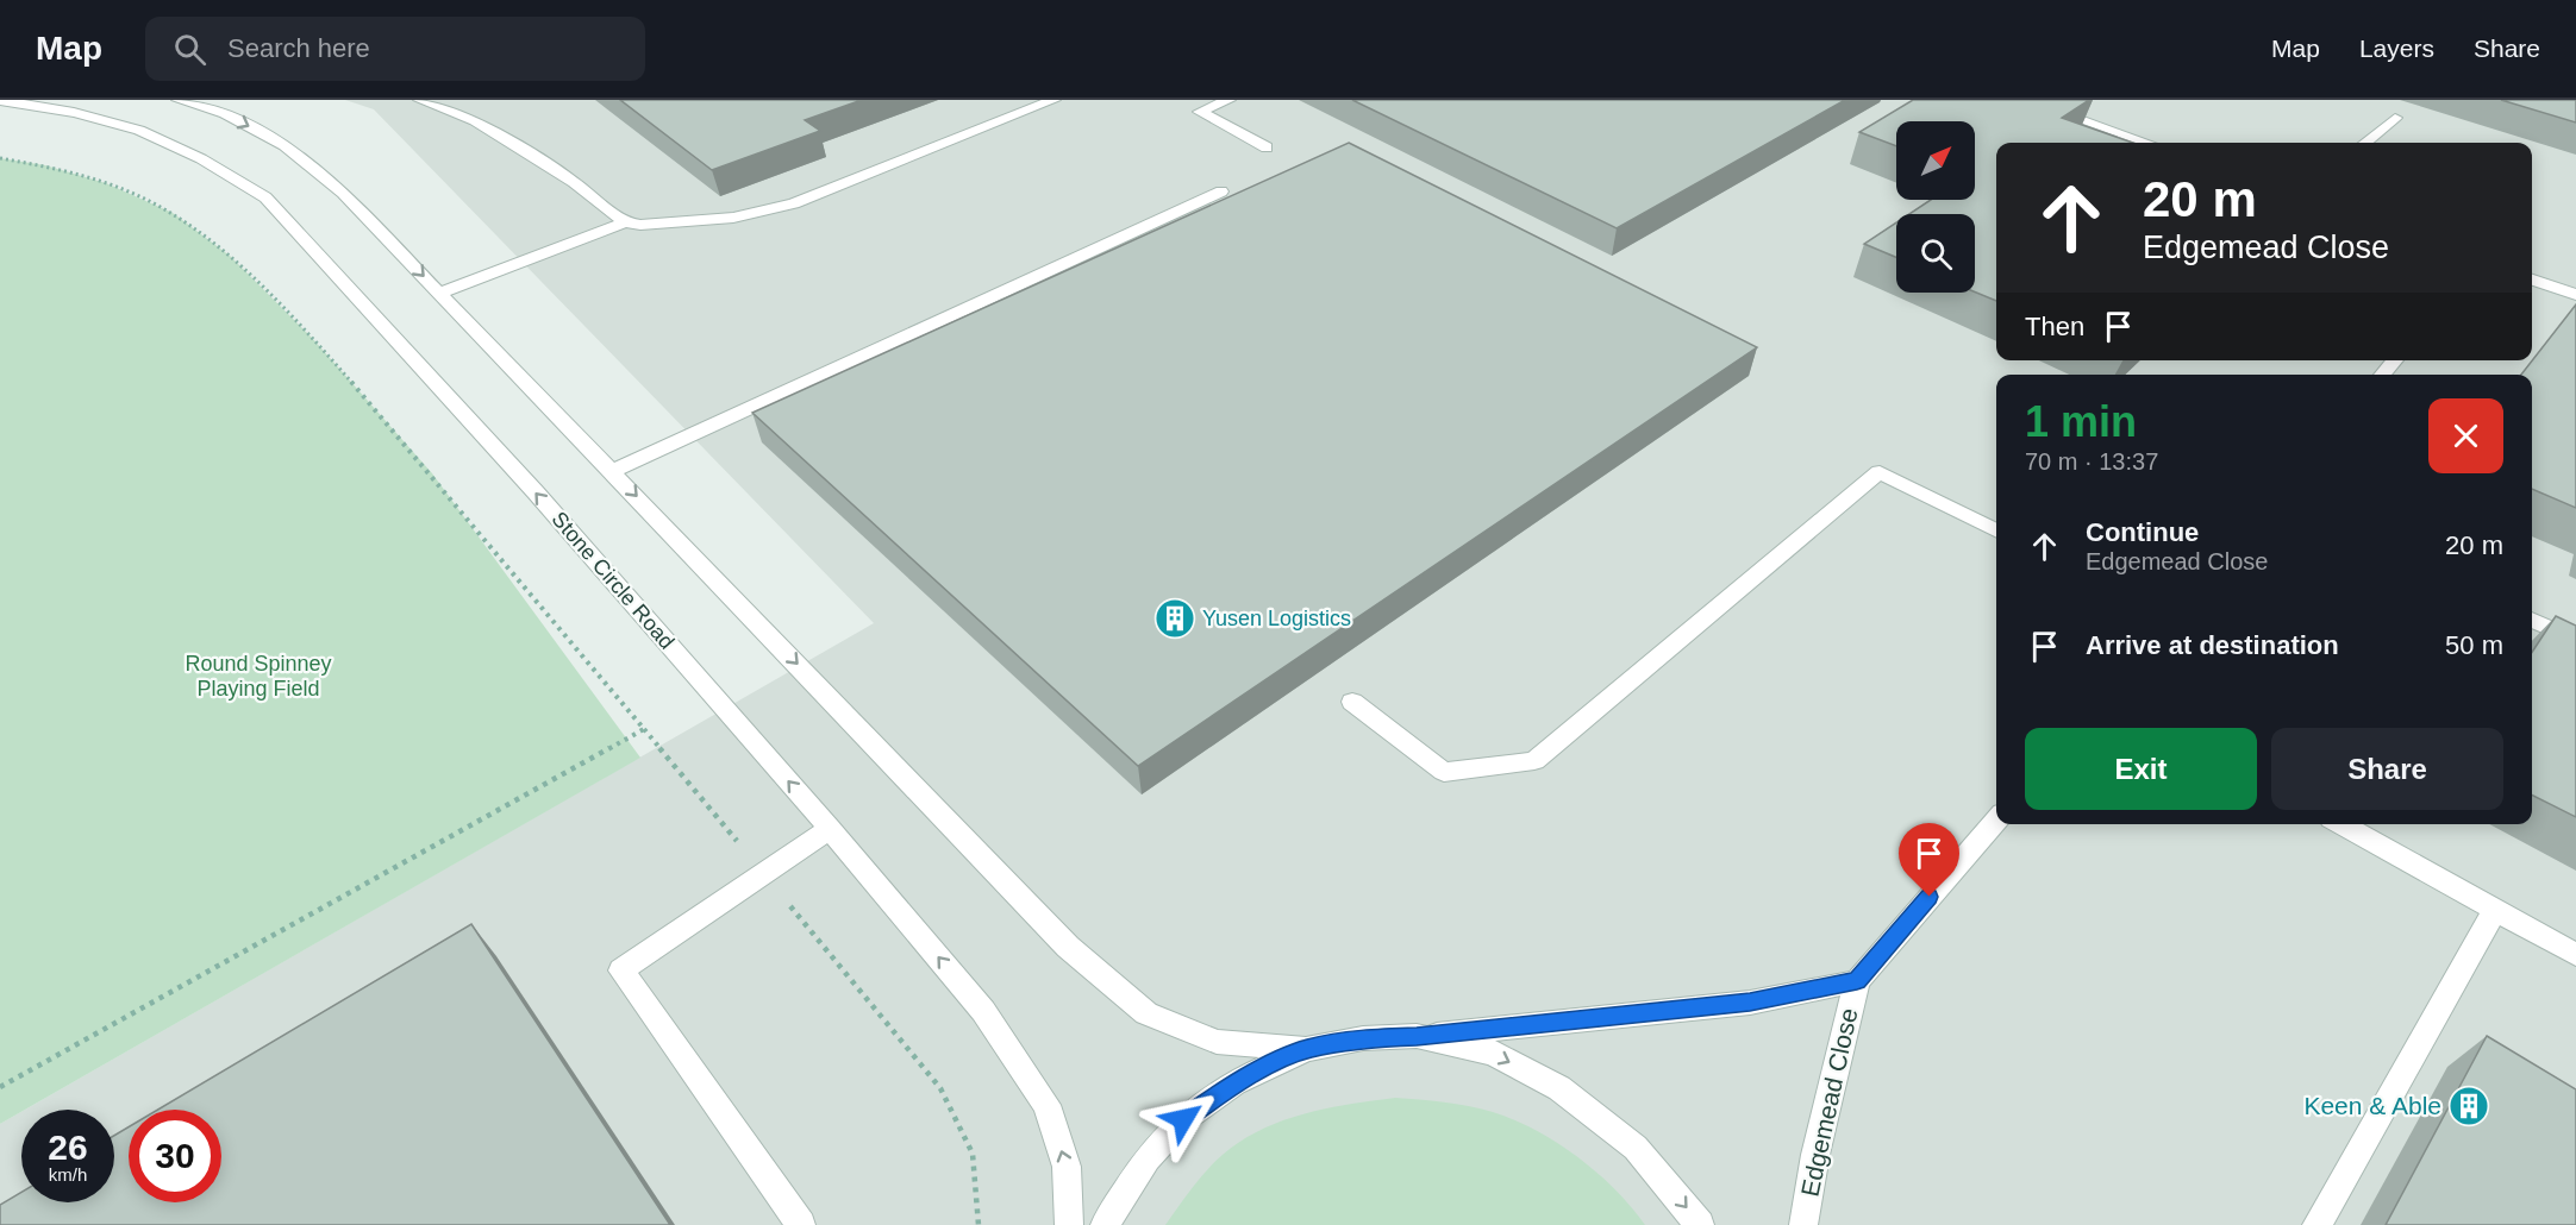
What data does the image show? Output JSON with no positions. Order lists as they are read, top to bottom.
{
  "streets": {
    "street": ["Stone Circle Road", "Edgemead Close"]
  },
  "parks": ["Round Spinney Playing Field"],
  "places": {
    "building": ["Yusen Logistics", "Keen & Able"]
  },
  "north": "top right",
  "page": {
    "header": "Map",
    "search": "Search here",
    "nav": ["Map", "Layers", "Share"],
    "turn": ["20 m", "Edgemead Close"],
    "then": "Then",
    "heading": ["1 min", "70 m · 13:37"],
    "list": [
      {
        "name": "Continue",
        "note": "Edgemead Close",
        "value": "20 m"
      },
      {
        "name": "Arrive at destination",
        "value": "50 m"
      }
    ],
    "buttons": ["Exit", "Share"],
    "speed": "26 km/h",
    "limit": "30"
  }
}
